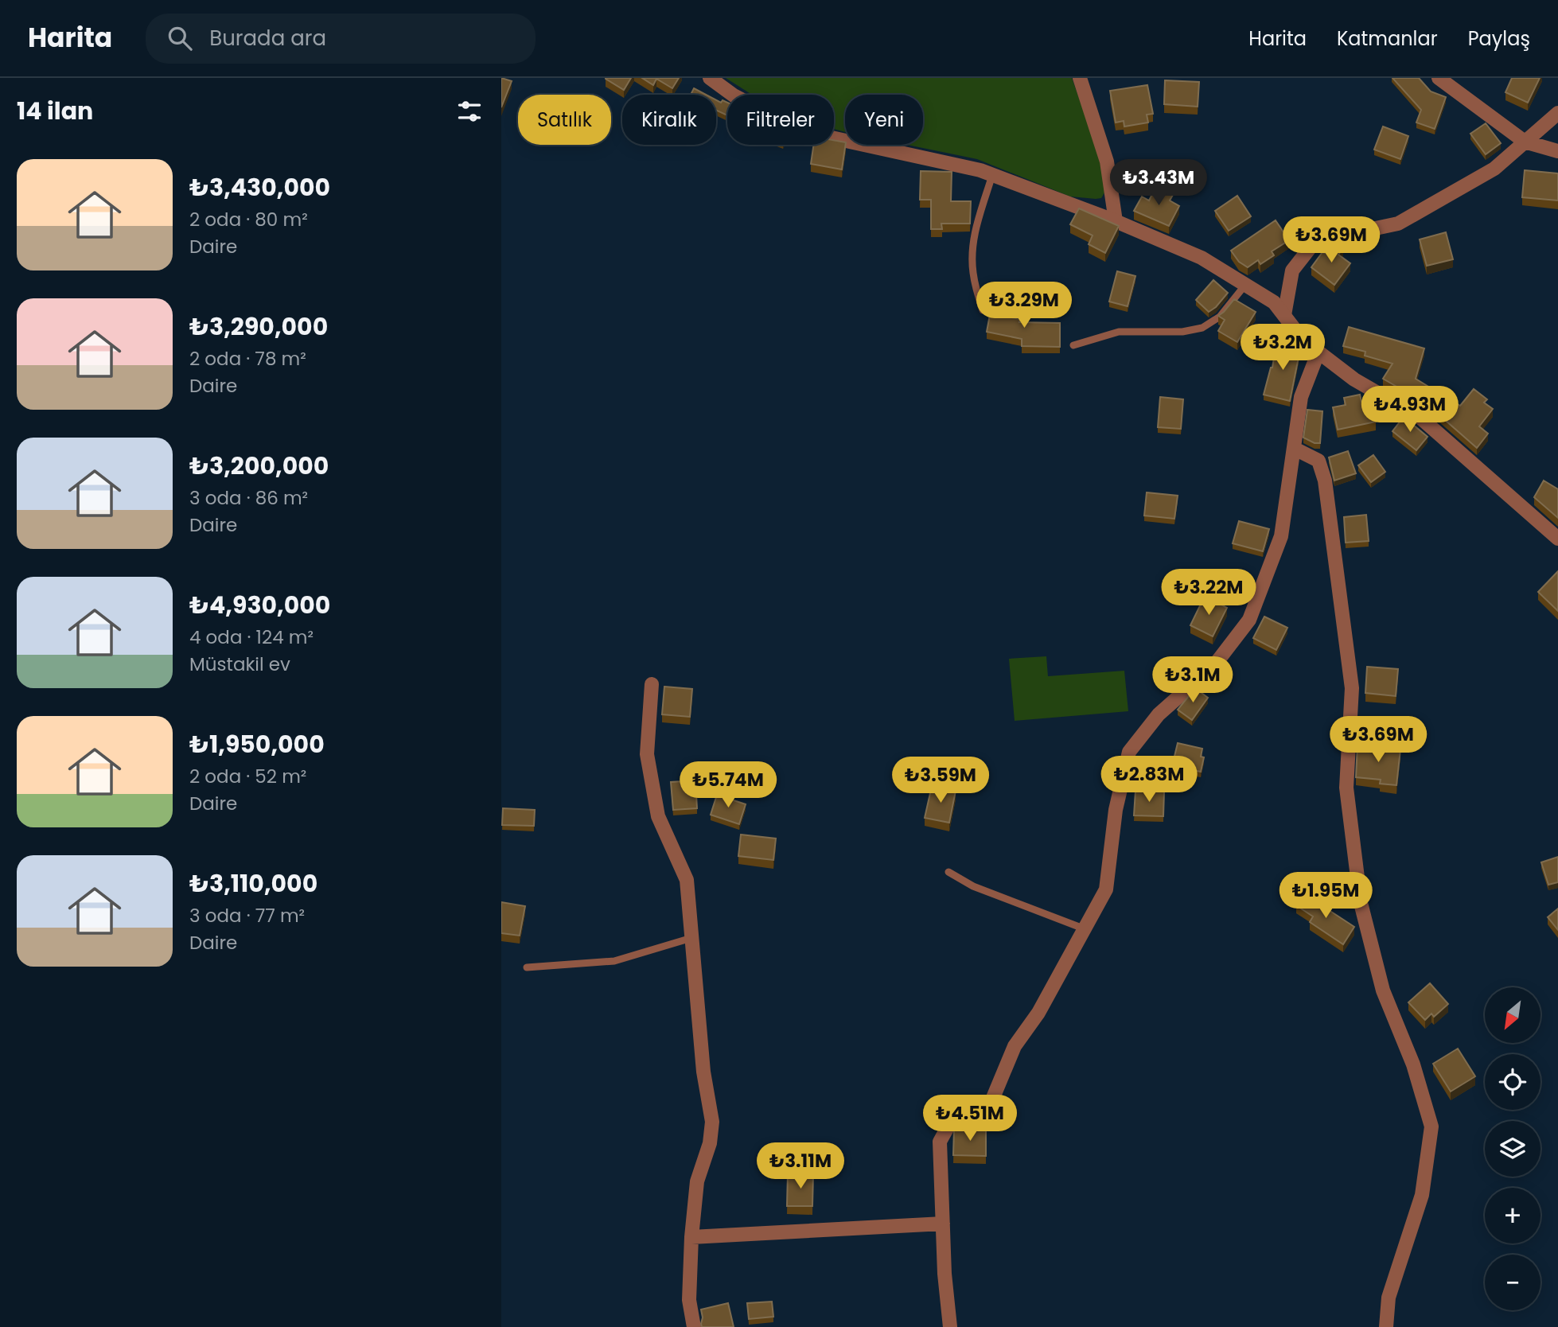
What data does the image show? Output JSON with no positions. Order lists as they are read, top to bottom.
{
  "north": "bottom left",
  "page": {
    "header": "Harita",
    "search": "Burada ara",
    "nav": ["Harita", "Katmanlar", "Paylaş"],
    "heading": "14 ilan",
    "chip": [
      "Satılık",
      "Kiralık",
      "Filtreler",
      "Yeni"
    ],
    "list": [
      {
        "name": "₺3,430,000",
        "note": "2 oda · 80 m² · Daire"
      },
      {
        "name": "₺3,290,000",
        "note": "2 oda · 78 m² · Daire"
      },
      {
        "name": "₺3,200,000",
        "note": "3 oda · 86 m² · Daire"
      },
      {
        "name": "₺4,930,000",
        "note": "4 oda · 124 m² · Müstakil ev"
      },
      {
        "name": "₺1,950,000",
        "note": "2 oda · 52 m² · Daire"
      },
      {
        "name": "₺3,110,000",
        "note": "3 oda · 77 m² · Daire"
      }
    ],
    "price": [
      "₺3.43M",
      "₺3.69M",
      "₺3.29M",
      "₺3.2M",
      "₺4.93M",
      "₺3.22M",
      "₺3.1M",
      "₺3.69M",
      "₺2.83M",
      "₺3.59M",
      "₺5.74M",
      "₺1.95M",
      "₺4.51M",
      "₺3.11M"
    ],
    "map_buttons": ["+", "−"]
  }
}
